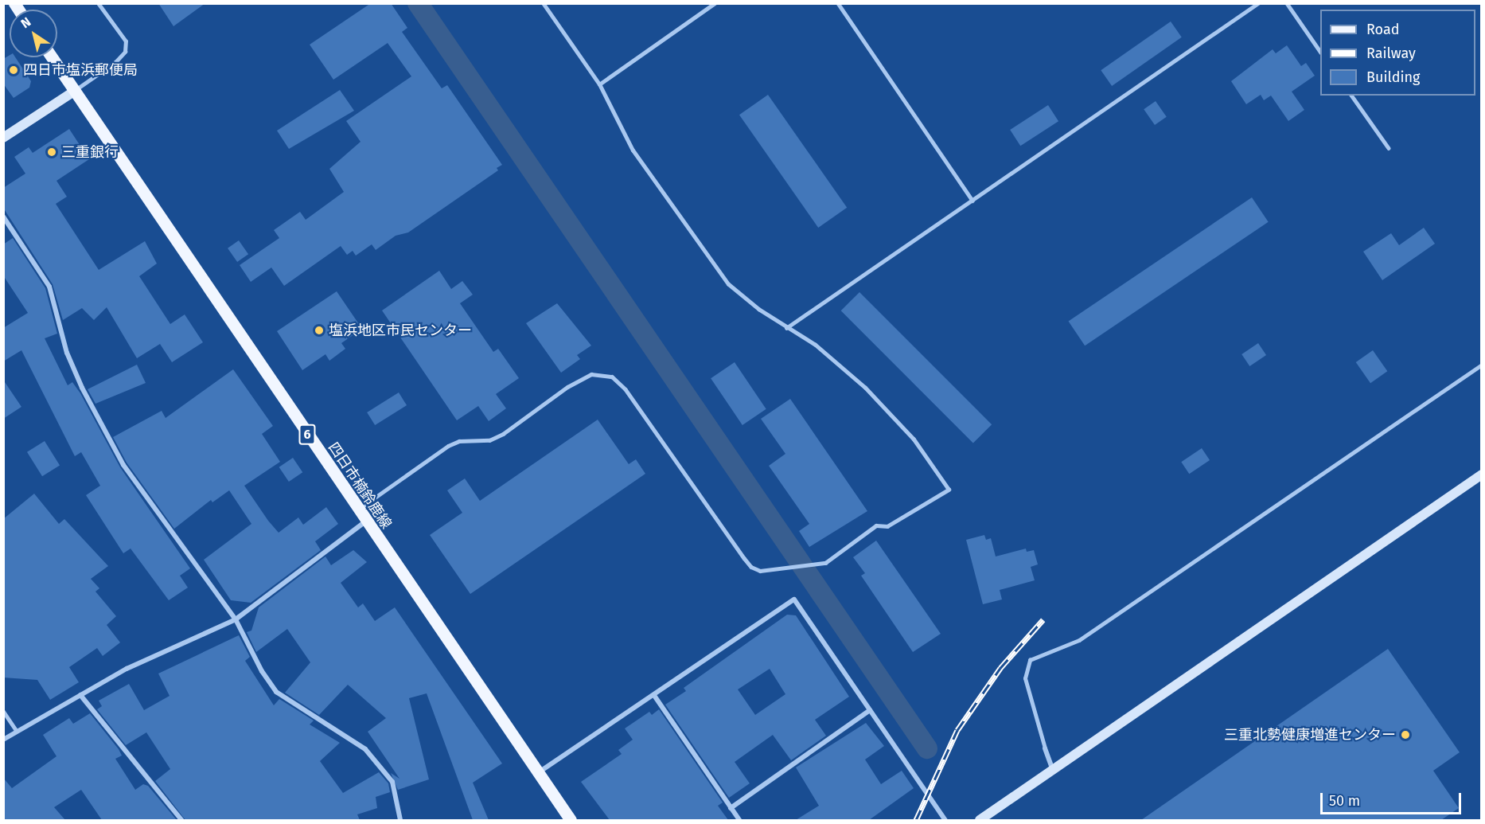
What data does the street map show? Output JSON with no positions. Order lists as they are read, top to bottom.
{
  "streets": {
    "main road": ["6", "四日市楠鈴鹿線"]
  },
  "places": [
    "四日市塩浜郵便局",
    "三重銀行",
    "塩浜地区市民センター",
    "三重北勢健康増進センター"
  ],
  "legend": ["Road", "Railway", "Building"],
  "scale_bar": "50 m",
  "north": "top left"
}
